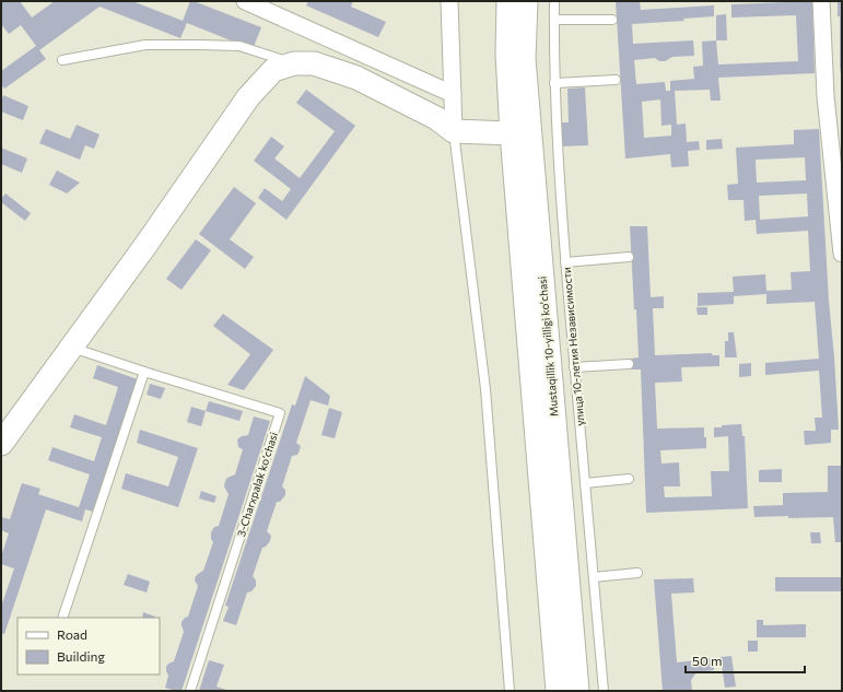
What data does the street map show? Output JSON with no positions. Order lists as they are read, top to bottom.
{
  "streets": {
    "main road": ["Mustaqillik 10-yilligi ko'chasi"],
    "lane": ["улица 10-летия Независимости", "3-Charxpalak koʻchasi"]
  },
  "legend": ["Road", "Building"],
  "scale_bar": "50 m"
}
